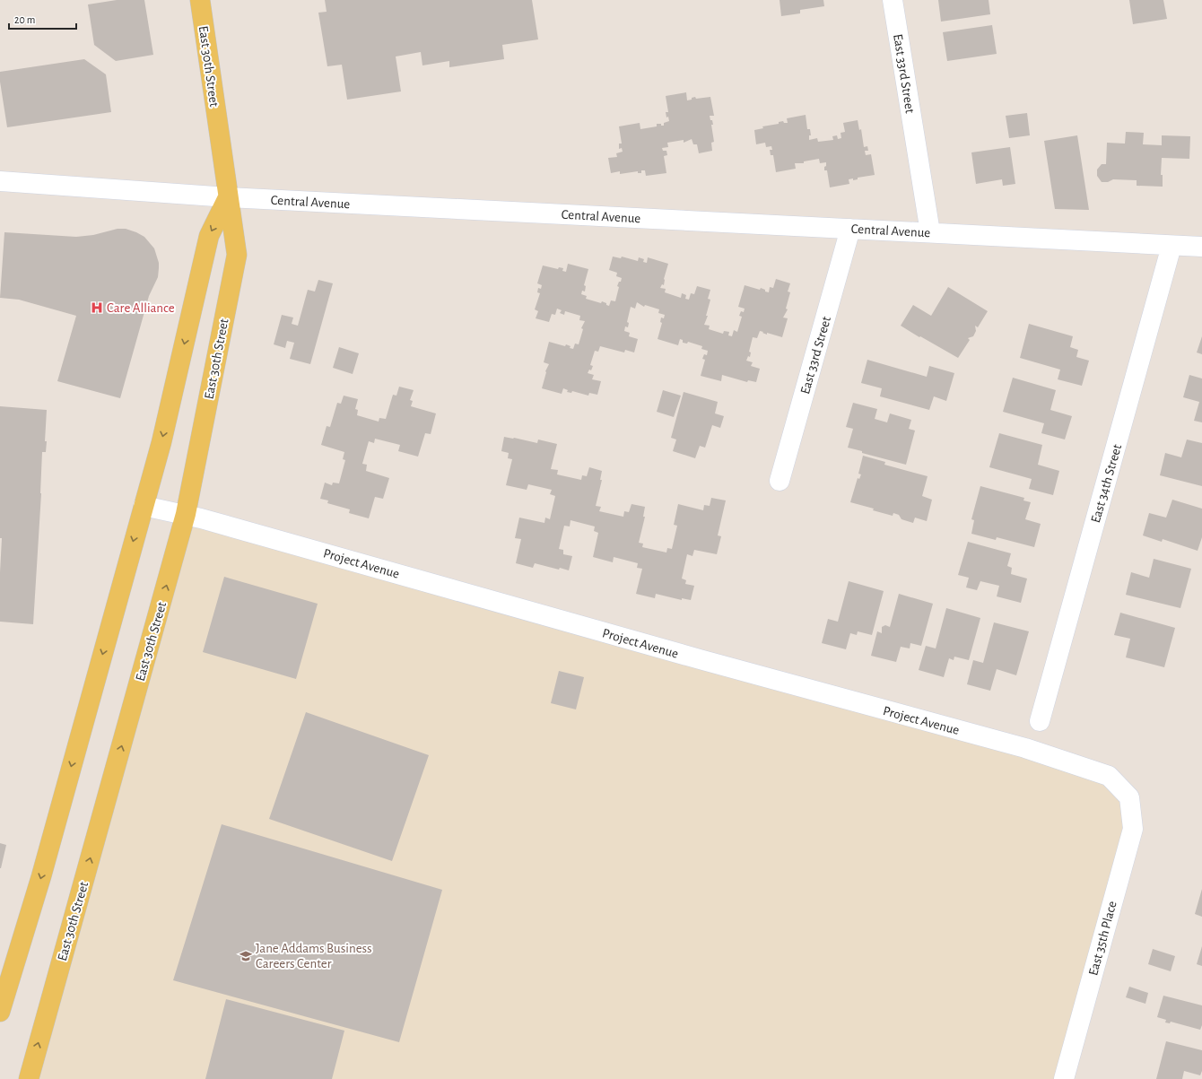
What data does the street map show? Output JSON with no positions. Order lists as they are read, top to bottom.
{
  "streets": {
    "main road": ["East 30th Street"],
    "street": [
      "East 33rd Street",
      "Central Avenue",
      "East 34th Street",
      "Project Avenue",
      "East 35th Place"
    ]
  },
  "crossings": [
    ["East 30th Street", "Central Avenue"],
    ["East 30th Street", "Project Avenue"],
    ["East 33rd Street", "Central Avenue"],
    ["Central Avenue", "East 34th Street"],
    ["Project Avenue", "East 35th Place"]
  ],
  "places": {
    "hospital": ["Care Alliance"],
    "school or university": ["Jane Addams Business Careers Center"]
  },
  "scale_bar": "20 m"
}
